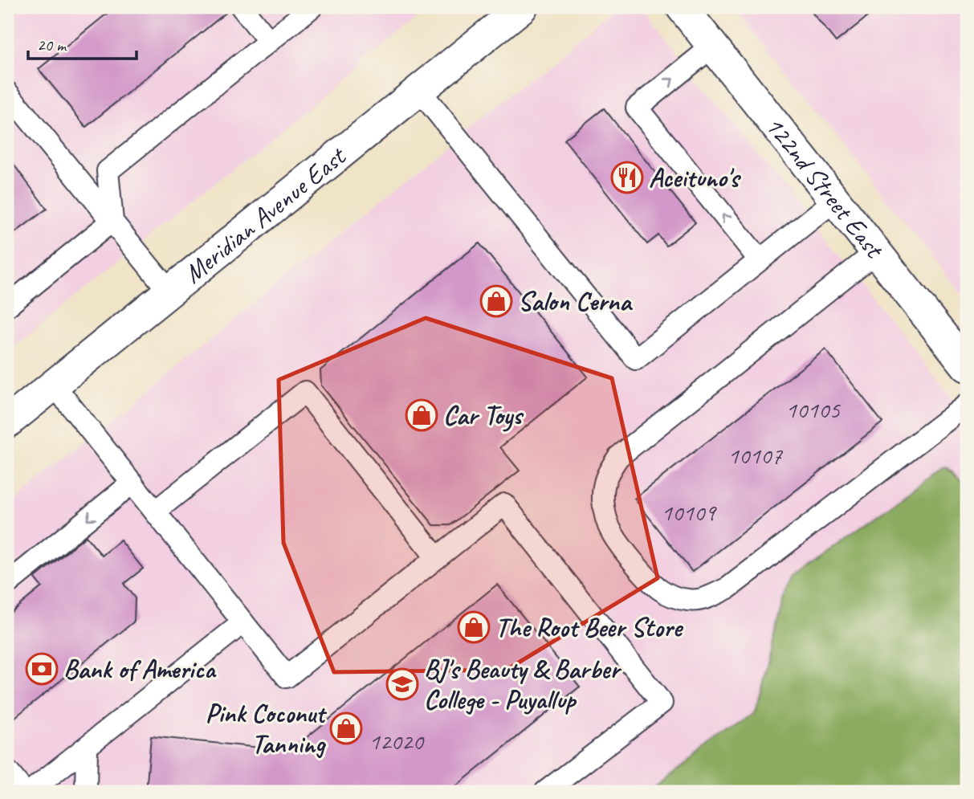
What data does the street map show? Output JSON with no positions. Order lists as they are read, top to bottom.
{
  "streets": {
    "main road": ["122nd Street East", "Meridian Avenue East"]
  },
  "places": {
    "restaurant": ["Aceituno's"],
    "shop": [
      "Salon Cerna",
      "Car Toys",
      "The Root Beer Store",
      "Pink Coconut Tanning"
    ],
    "bank": ["Bank of America"],
    "school or university": ["BJ's Beauty & Barber College - Puyallup"]
  },
  "house_numbers": [
    "10105",
    "10107",
    "10109",
    "12020"
  ],
  "scale_bar": "20 m"
}
